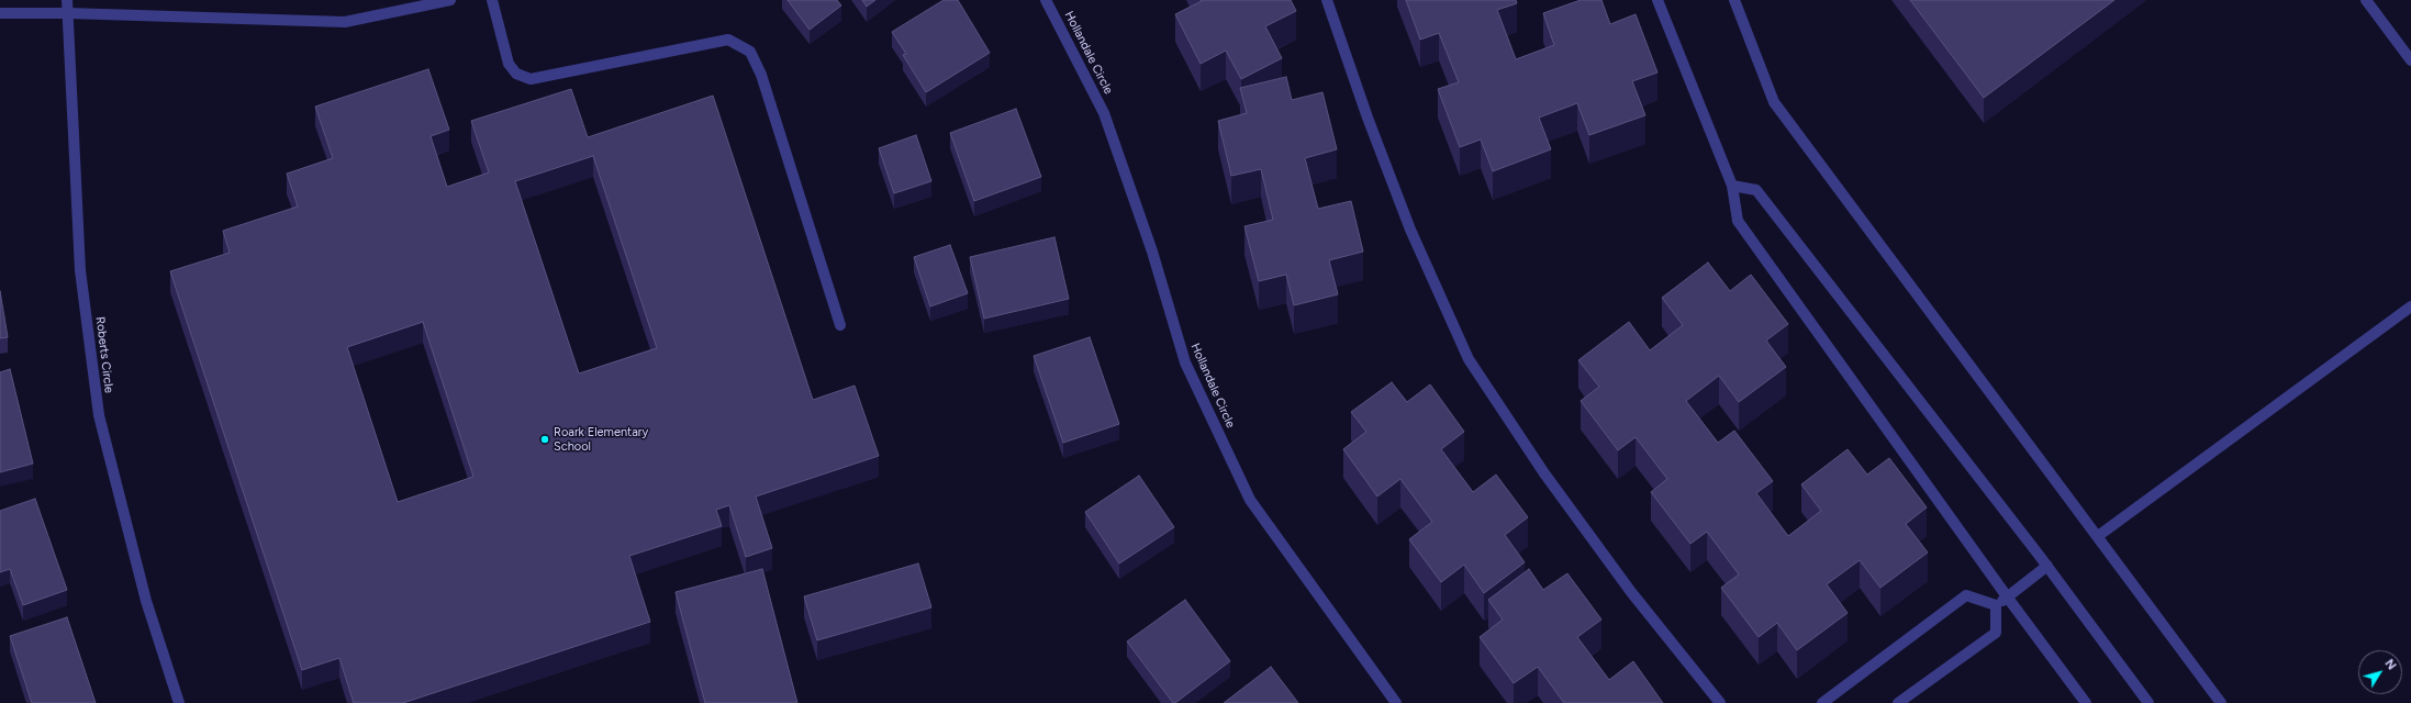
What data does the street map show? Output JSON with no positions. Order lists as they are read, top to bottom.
{
  "streets": {
    "street": ["Hollandale Circle", "Roberts Circle"]
  },
  "places": ["Roark Elementary School"],
  "north": "top right"
}
